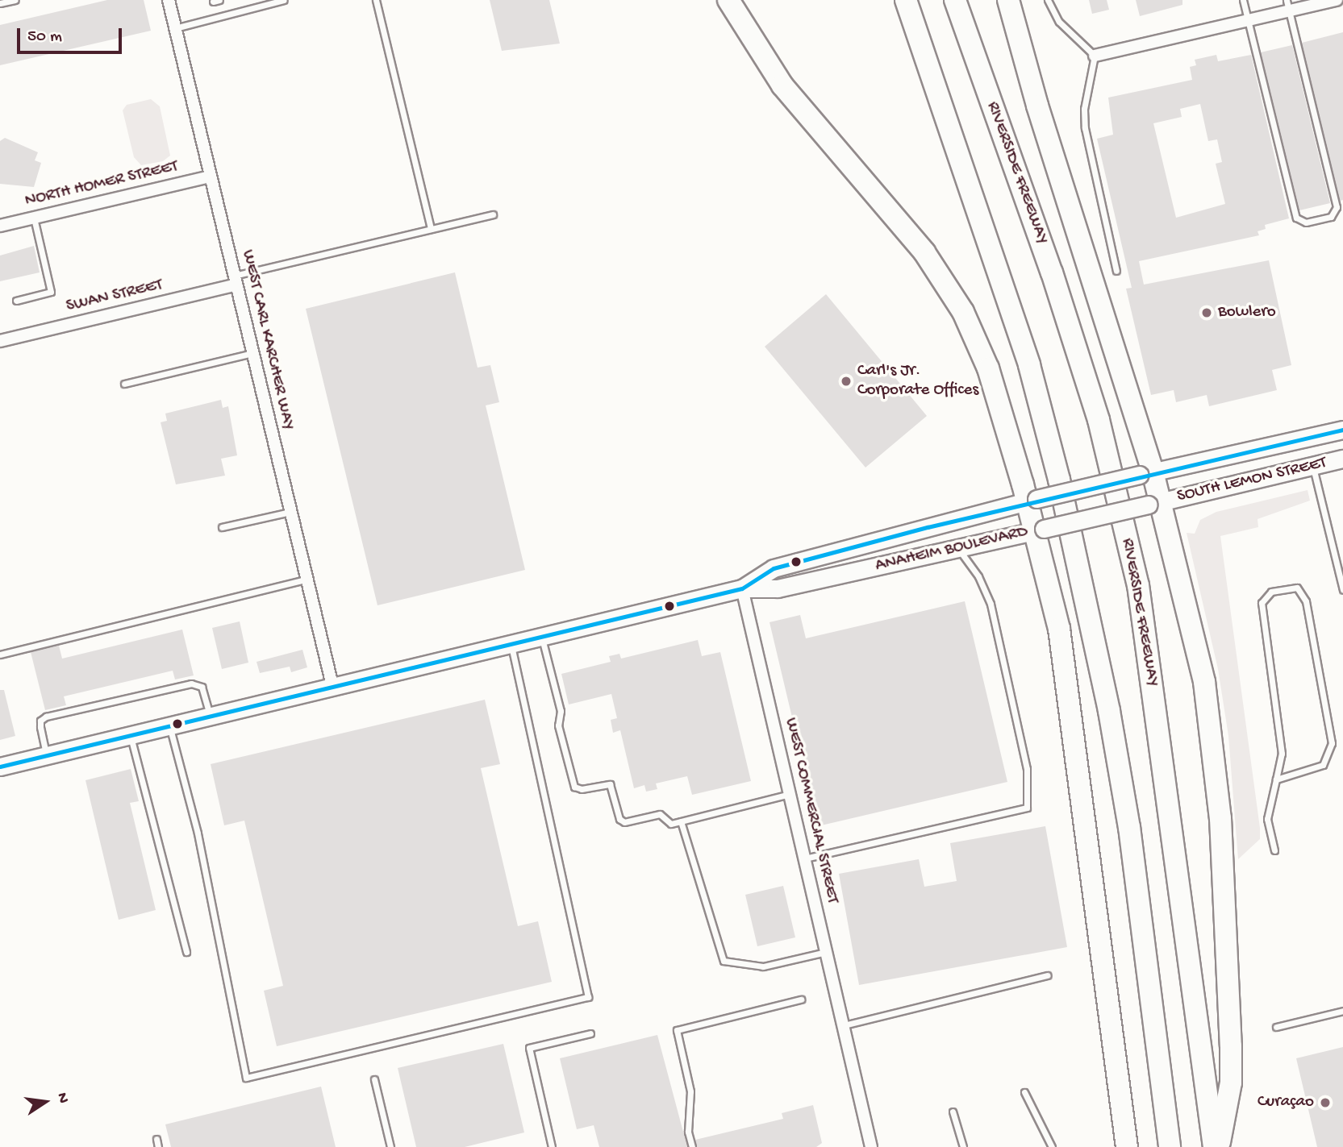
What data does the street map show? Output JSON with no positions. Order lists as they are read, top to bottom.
{
  "streets": {
    "highway": ["RIVERSIDE FREEWAY"],
    "street": [
      "NORTH HOMER STREET",
      "SWAN STREET",
      "WEST CARL KARCHER WAY",
      "SOUTH LEMON STREET",
      "ANAHEIM BOULEVARD",
      "WEST COMMERCIAL STREET"
    ]
  },
  "crossings": [
    ["NORTH HOMER STREET", "WEST CARL KARCHER WAY"],
    ["SWAN STREET", "WEST CARL KARCHER WAY"],
    ["WEST CARL KARCHER WAY", "ANAHEIM BOULEVARD"],
    ["SOUTH LEMON STREET", "ANAHEIM BOULEVARD"],
    ["ANAHEIM BOULEVARD", "WEST COMMERCIAL STREET"]
  ],
  "places": ["Bowlero", "Carl's Jr. Corporate Offices", "Curaçao"],
  "scale_bar": "50 m",
  "north": "right"
}
